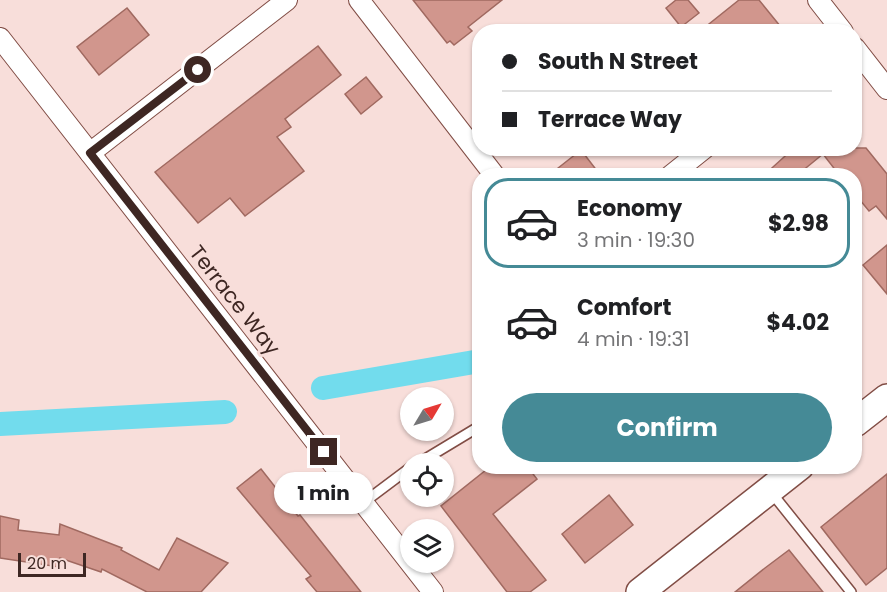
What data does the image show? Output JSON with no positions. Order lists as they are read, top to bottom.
{
  "streets": {
    "street": ["Terrace Way"]
  },
  "scale_bar": "20 m",
  "north": "top right",
  "page": {
    "banner": ["South N Street", "Terrace Way"],
    "list": [
      {
        "name": "Economy",
        "note": "3 min · 19:30",
        "value": "$2.98"
      },
      {
        "name": "Comfort",
        "note": "4 min · 19:31",
        "value": "$4.02"
      }
    ],
    "buttons": "Confirm",
    "bubble": "1 min",
    "scale": "20 m"
  }
}
